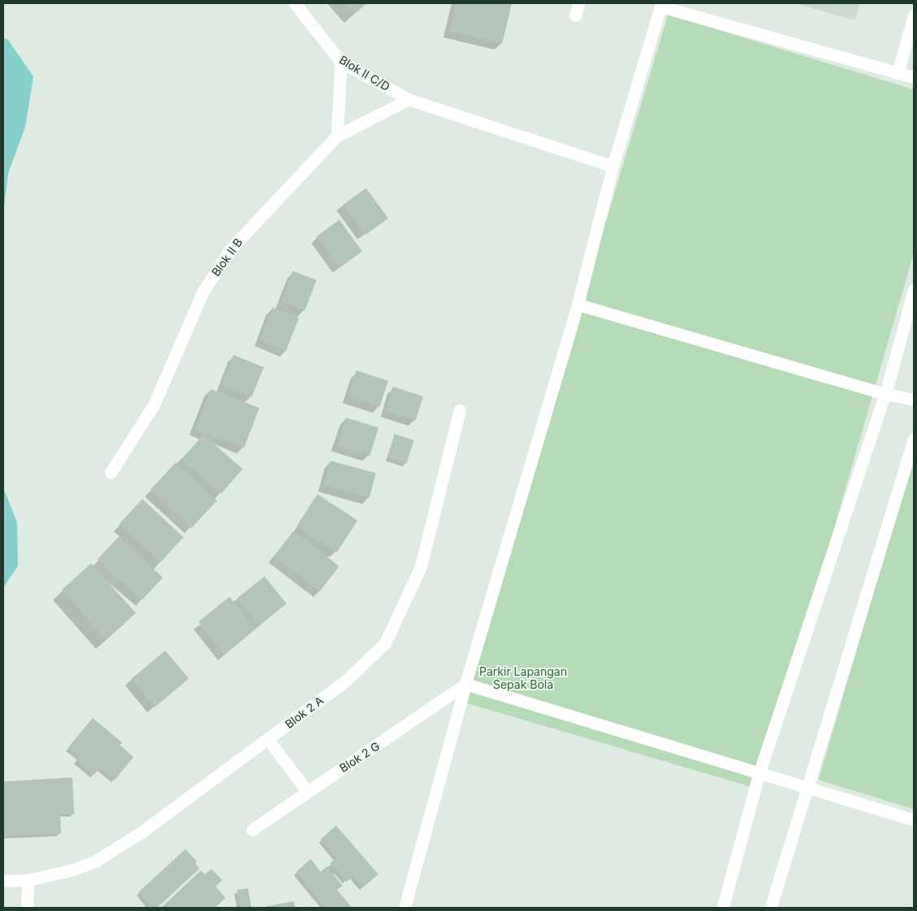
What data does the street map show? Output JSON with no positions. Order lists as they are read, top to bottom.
{
  "streets": {
    "street": [
      "Blok II C/D",
      "Blok II B",
      "Blok 2 A",
      "Blok 2 G"
    ]
  },
  "crossings": [
    ["Blok II C/D", "Blok II B"]
  ],
  "parks": ["Parkir Lapangan Sepak Bola"]
}
